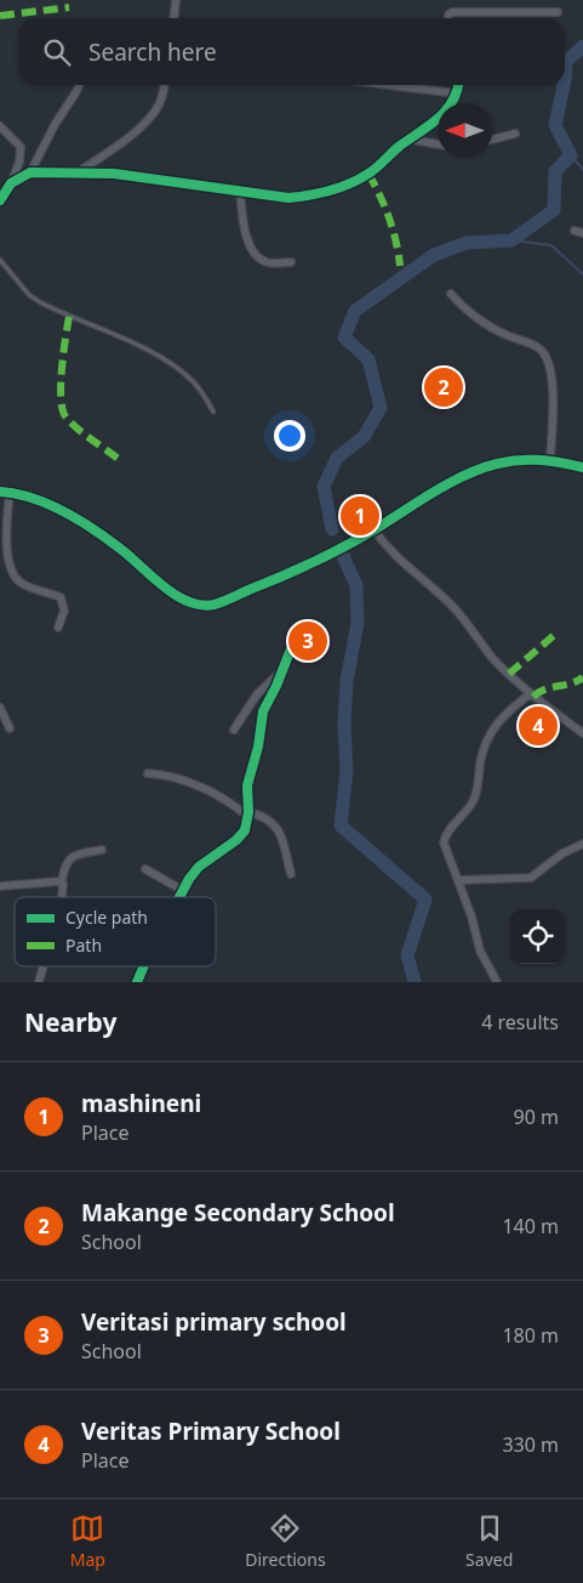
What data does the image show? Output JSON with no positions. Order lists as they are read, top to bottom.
{
  "legend": ["Cycle path", "Path"],
  "north": "left",
  "page": {
    "search": "Search here",
    "pins": [
      "2",
      "1",
      "3",
      "4"
    ],
    "heading": ["Nearby", "4 results"],
    "list": [
      {
        "mark": "1",
        "name": "mashineni",
        "note": "Place",
        "value": "90 m"
      },
      {
        "mark": "2",
        "name": "Makange Secondary School",
        "note": "School",
        "value": "140 m"
      },
      {
        "mark": "3",
        "name": "Veritasi primary school",
        "note": "School",
        "value": "180 m"
      },
      {
        "mark": "4",
        "name": "Veritas Primary School",
        "note": "Place",
        "value": "330 m"
      }
    ],
    "nav": ["Map", "Directions", "Saved"]
  }
}
